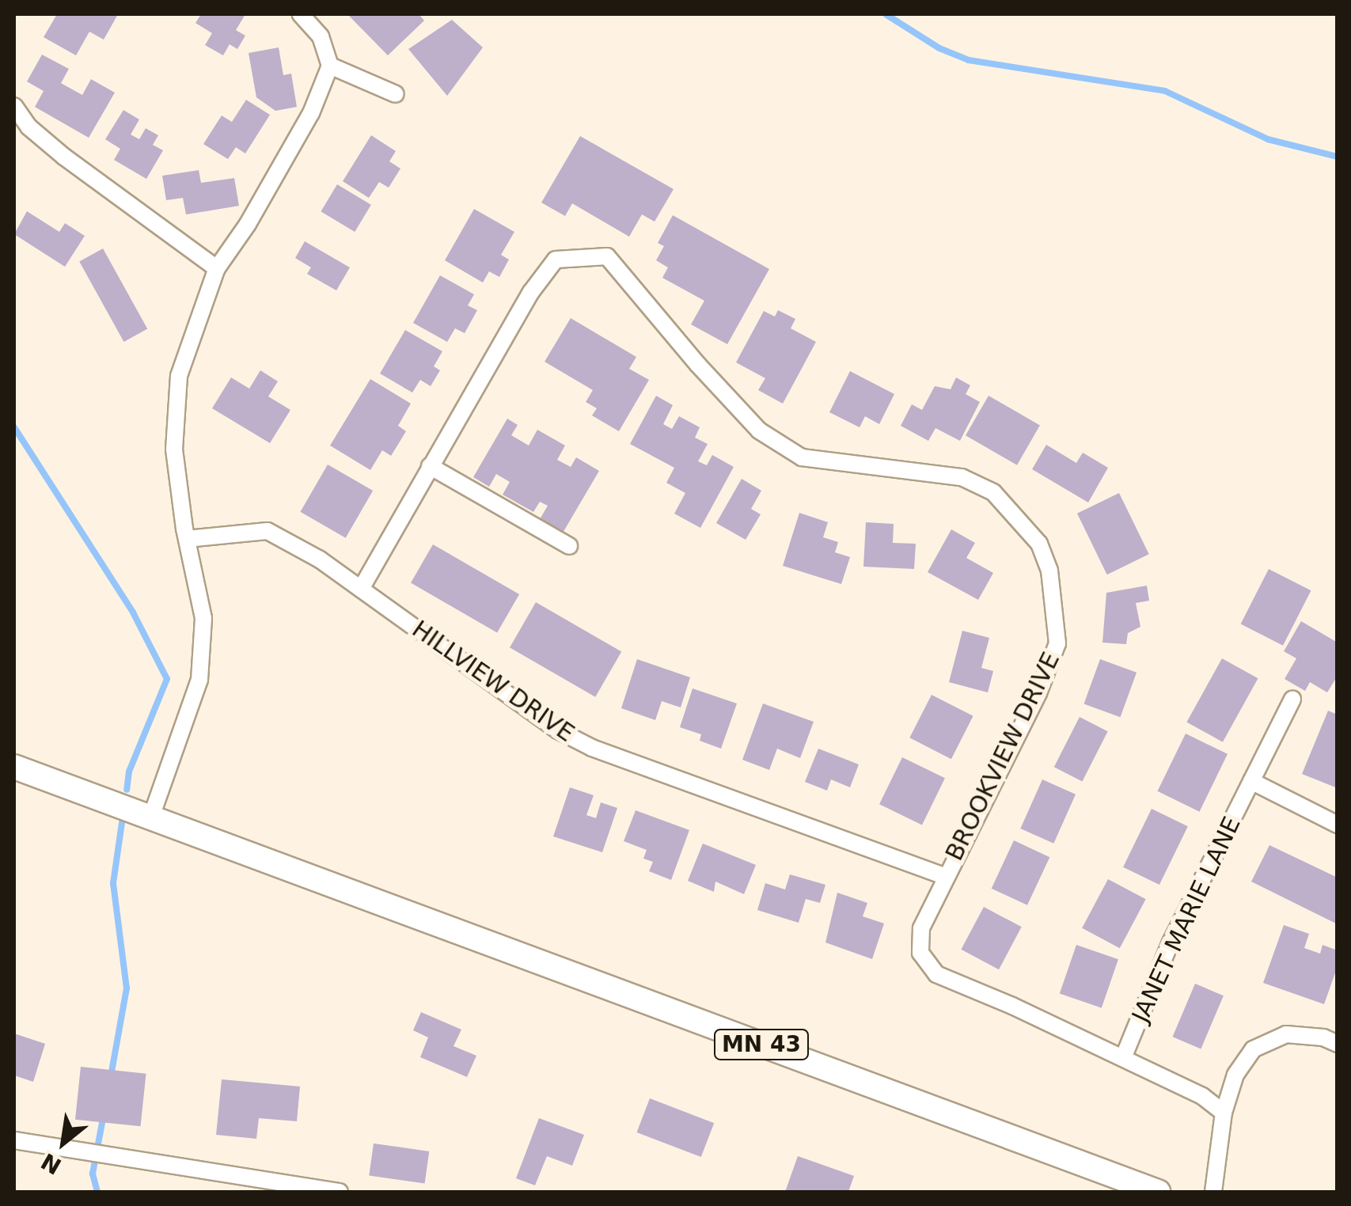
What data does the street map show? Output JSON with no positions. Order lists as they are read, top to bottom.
{
  "streets": {
    "main road": ["MN 43"],
    "street": ["HILLVIEW DRIVE", "BROOKVIEW DRIVE", "JANET MARIE LANE"]
  },
  "crossings": [
    ["HILLVIEW DRIVE", "BROOKVIEW DRIVE"],
    ["BROOKVIEW DRIVE", "JANET MARIE LANE"]
  ],
  "north": "bottom left"
}
